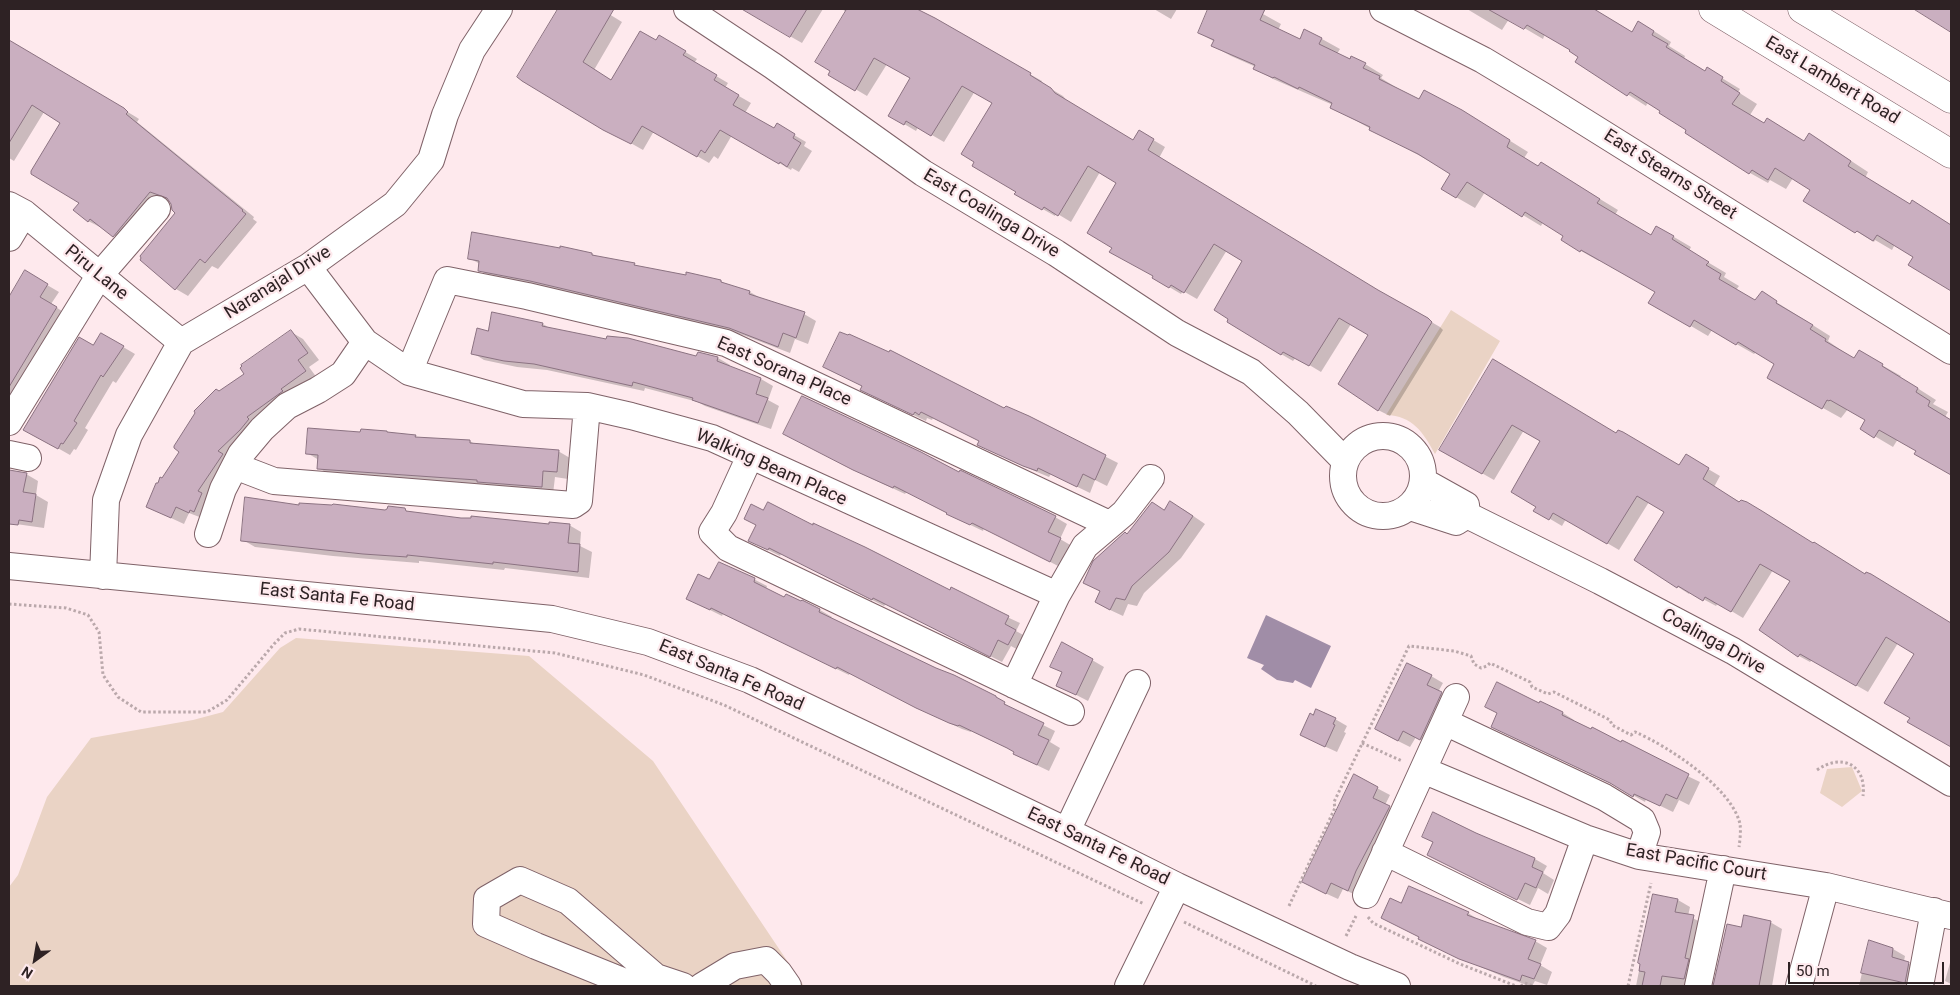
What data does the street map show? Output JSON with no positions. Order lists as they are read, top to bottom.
{
  "streets": {
    "main road": ["East Lambert Road"],
    "street": [
      "East Stearns Street",
      "East Coalinga Drive",
      "Piru Lane",
      "Naranajal Drive",
      "East Sorana Place",
      "Walking Beam Place",
      "East Santa Fe Road",
      "Coalinga Drive",
      "East Pacific Court"
    ]
  },
  "crossings": [
    ["East Coalinga Drive", "Coalinga Drive"],
    ["Piru Lane", "Naranajal Drive"],
    ["Naranajal Drive", "Walking Beam Place"],
    ["East Sorana Place", "Walking Beam Place"]
  ],
  "scale_bar": "50 m",
  "north": "bottom left"
}
